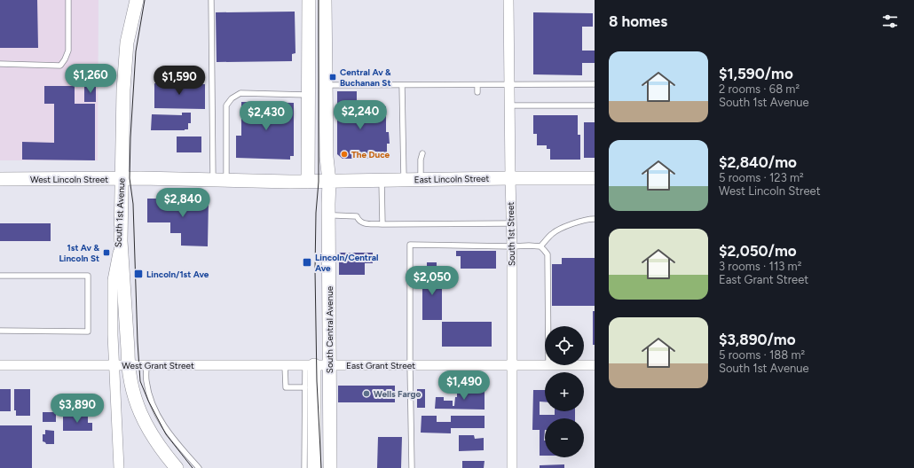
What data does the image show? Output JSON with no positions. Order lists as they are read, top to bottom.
{
  "streets": {
    "main road": [
      "West Lincoln Street",
      "East Lincoln Street",
      "South 1st Avenue",
      "South Central Avenue"
    ],
    "street": ["South 1st Street", "West Grant Street", "East Grant Street"]
  },
  "crossings": [
    ["West Lincoln Street", "East Lincoln Street"],
    ["West Lincoln Street", "South 1st Avenue"],
    ["East Lincoln Street", "South 1st Street"],
    ["East Lincoln Street", "South Central Avenue"],
    ["South 1st Avenue", "West Grant Street"],
    ["South 1st Street", "East Grant Street"],
    ["South Central Avenue", "West Grant Street"],
    ["South Central Avenue", "East Grant Street"],
    ["West Grant Street", "East Grant Street"]
  ],
  "places": {
    "transit": [
      "Central Av & Buchanan St",
      "1st Av & Lincoln St",
      "Lincoln/Central Ave",
      "Lincoln/1st Ave"
    ],
    "other": ["The Duce", "Wells Fargo"]
  },
  "page": {
    "heading": "8 homes",
    "list": [
      {
        "name": "$1,590/mo",
        "note": "2 rooms · 68 m² · South 1st Avenue"
      },
      {
        "name": "$2,840/mo",
        "note": "5 rooms · 123 m² · West Lincoln Street"
      },
      {
        "name": "$2,050/mo",
        "note": "3 rooms · 113 m² · East Grant Street"
      },
      {
        "name": "$3,890/mo",
        "note": "5 rooms · 188 m² · South 1st Avenue"
      }
    ],
    "price": [
      "$1,260",
      "$1,590",
      "$2,240",
      "$2,430",
      "$2,840",
      "$2,050",
      "$1,490",
      "$3,890"
    ],
    "map_buttons": ["+", "−"]
  }
}
